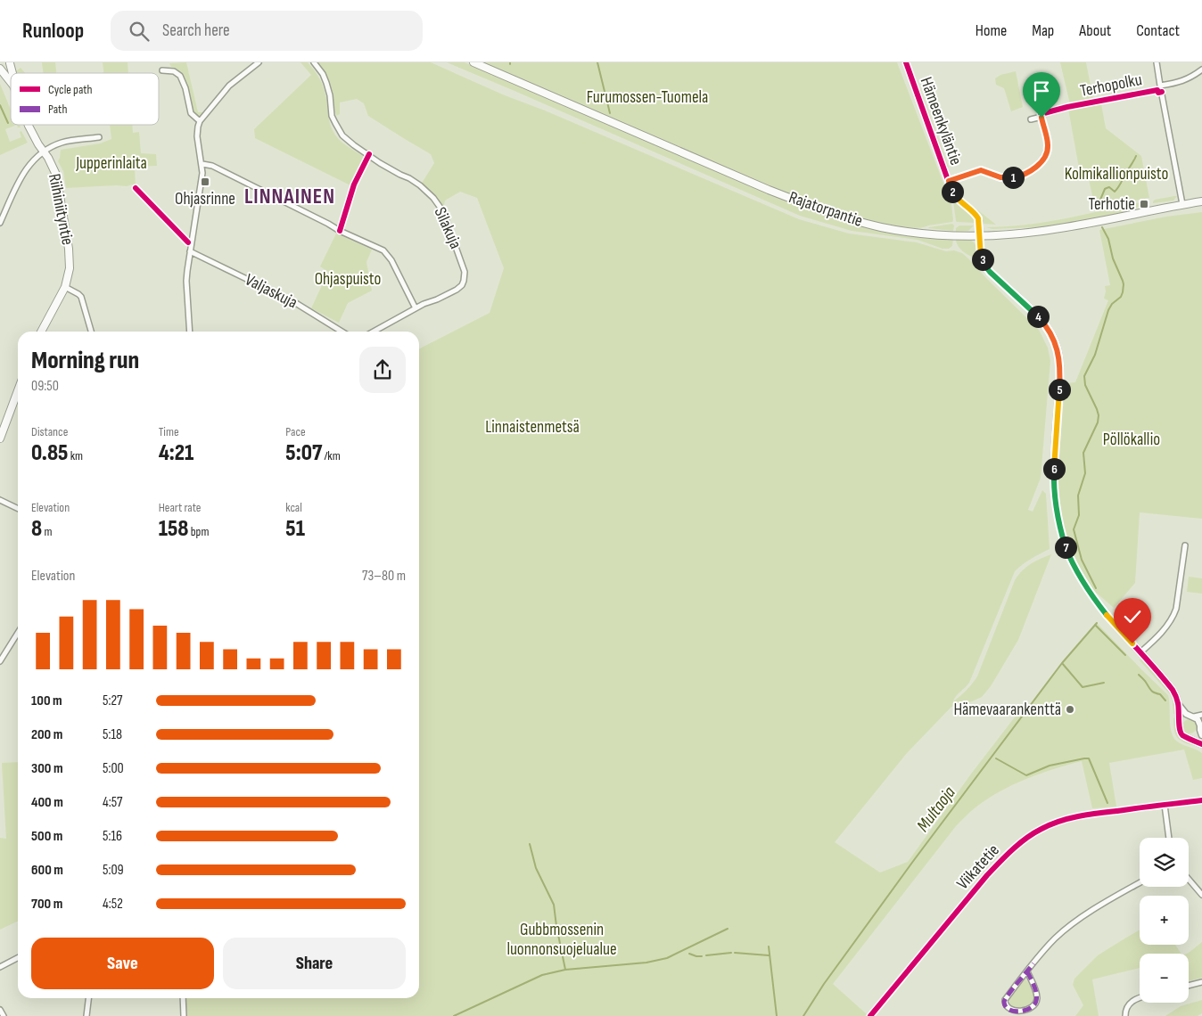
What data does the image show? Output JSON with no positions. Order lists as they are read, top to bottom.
{
  "streets": {
    "main road": ["Riihiniityntie", "Rajatorpantie"],
    "street": [
      "Hämeenkyläntie",
      "Silakuja",
      "Valjaskuja",
      "Viikatetie"
    ],
    "cycle path": ["Terhopolku"]
  },
  "crossings": [
    ["Hämeenkyläntie", "Rajatorpantie"]
  ],
  "districts": ["LINNAINEN"],
  "water": ["Multaoja"],
  "parks": [
    "Furumossen-Tuomela",
    "Jupperinlaita",
    "Kolmikallionpuisto",
    "Ohjaspuisto",
    "Linnaistenmetsä",
    "Pöllökallio",
    "Gubbmossenin luonnonsuojelualue"
  ],
  "places": {
    "transit": ["Ohjasrinne", "Terhotie"],
    "other": ["Hämevaarankenttä"]
  },
  "legend": ["Cycle path", "Path"],
  "page": {
    "header": "Runloop",
    "search": "Search here",
    "nav": [
      "Home",
      "Map",
      "About",
      "Contact"
    ],
    "pins": [
      "1",
      "2",
      "3",
      "4",
      "5",
      "6",
      "7"
    ],
    "heading": ["Morning run", "09:50"],
    "stats": [
      ["Distance", "0.85 km"],
      ["Time", "4:21"],
      ["Pace", "5:07 /km"],
      ["Elevation", "8 m"],
      ["Heart rate", "158 bpm"],
      ["kcal", "51"]
    ],
    "chart": ["Elevation", "73–80 m"],
    "list": [
      {
        "name": "100 m",
        "note": "5:27"
      },
      {
        "name": "200 m",
        "note": "5:18"
      },
      {
        "name": "300 m",
        "note": "5:00"
      },
      {
        "name": "400 m",
        "note": "4:57"
      },
      {
        "name": "500 m",
        "note": "5:16"
      },
      {
        "name": "600 m",
        "note": "5:09"
      },
      {
        "name": "700 m",
        "note": "4:52"
      }
    ],
    "map_buttons": ["+", "−"],
    "buttons": ["Save", "Share"]
  }
}
